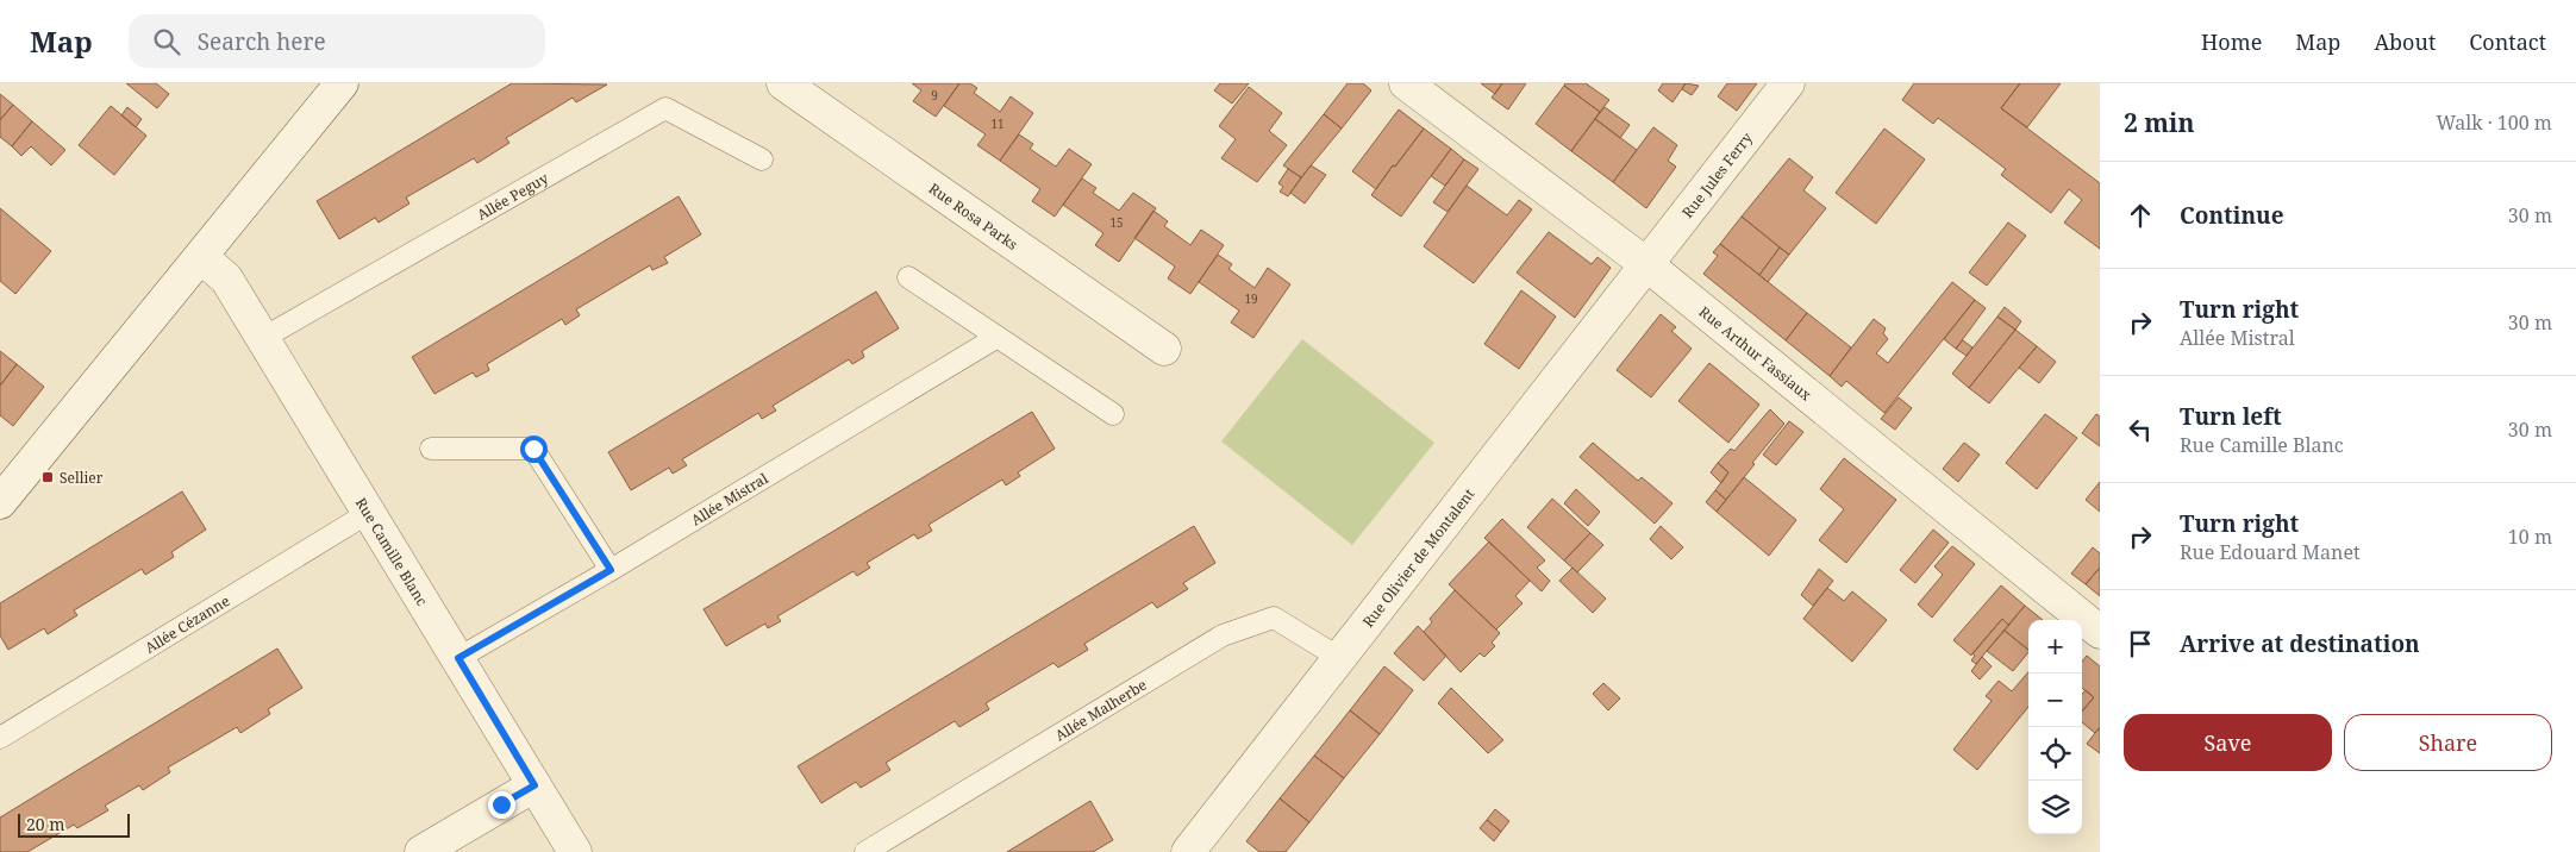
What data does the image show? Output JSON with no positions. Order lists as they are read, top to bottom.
{
  "streets": {
    "street": [
      "Rue Jules Ferry",
      "Rue Rosa Parks",
      "Rue Arthur Fassiaux",
      "Rue Camille Blanc",
      "Rue Olivier de Montalent"
    ],
    "lane": [
      "Allée Peguy",
      "Allée Mistral",
      "Allée Cézanne",
      "Allée Malherbe"
    ]
  },
  "crossings": [
    ["Rue Jules Ferry", "Rue Arthur Fassiaux"],
    ["Rue Jules Ferry", "Rue Olivier de Montalent"],
    ["Allée Peguy", "Rue Camille Blanc"],
    ["Rue Arthur Fassiaux", "Rue Olivier de Montalent"],
    ["Allée Mistral", "Rue Camille Blanc"],
    ["Rue Camille Blanc", "Allée Cézanne"],
    ["Rue Olivier de Montalent", "Allée Malherbe"]
  ],
  "places": {
    "transit": ["Sellier"]
  },
  "house_numbers": [
    "9",
    "11",
    "15",
    "19"
  ],
  "scale_bar": "20 m",
  "page": {
    "header": "Map",
    "search": "Search here",
    "nav": [
      "Home",
      "Map",
      "About",
      "Contact"
    ],
    "heading": ["2 min", "Walk · 100 m"],
    "list": [
      ["Continue", "30 m"],
      ["Turn right", "Allée Mistral", "30 m"],
      ["Turn left", "Rue Camille Blanc", "30 m"],
      ["Turn right", "Rue Edouard Manet", "10 m"],
      "Arrive at destination"
    ],
    "map_buttons": ["+", "−"],
    "buttons": ["Save", "Share"],
    "scale": "20 m"
  }
}
